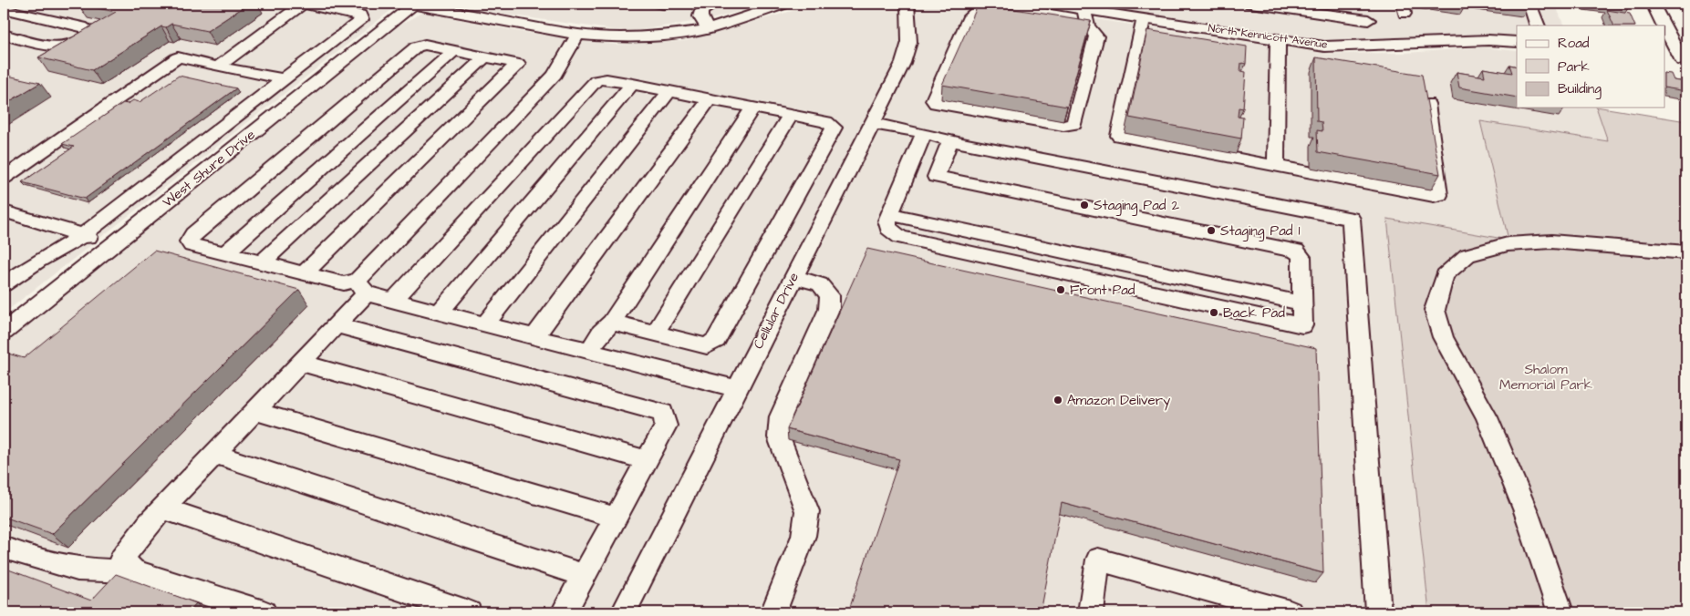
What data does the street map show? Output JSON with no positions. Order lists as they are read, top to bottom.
{
  "streets": {
    "street": ["North Kennicott Avenue", "West Shure Drive", "Cellular Drive"]
  },
  "parks": ["Shalom Memorial Park"],
  "places": [
    "Staging Pad 2",
    "Staging Pad 1",
    "Front Pad",
    "Back Pad",
    "Amazon Delivery"
  ],
  "legend": ["Road", "Park", "Building"]
}
